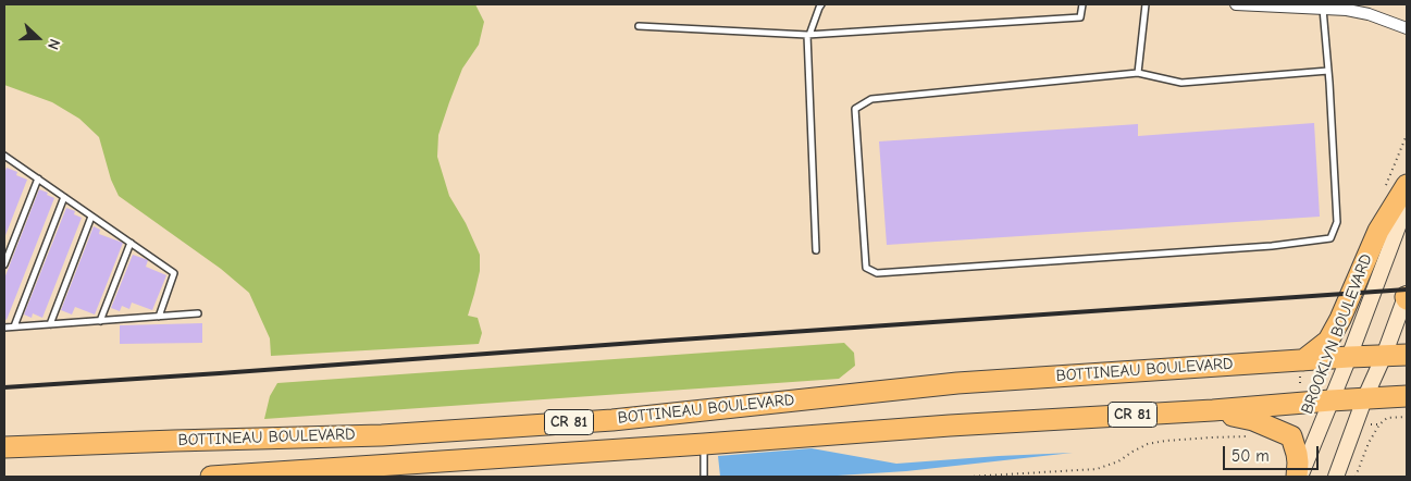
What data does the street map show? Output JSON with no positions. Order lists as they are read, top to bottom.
{
  "streets": {
    "highway": ["BOTTINEAU BOULEVARD", "CR 81"],
    "main road": ["BROOKLYN BOULEVARD"]
  },
  "crossings": [
    ["BROOKLYN BOULEVARD", "BOTTINEAU BOULEVARD"]
  ],
  "scale_bar": "50 m",
  "north": "right"
}
